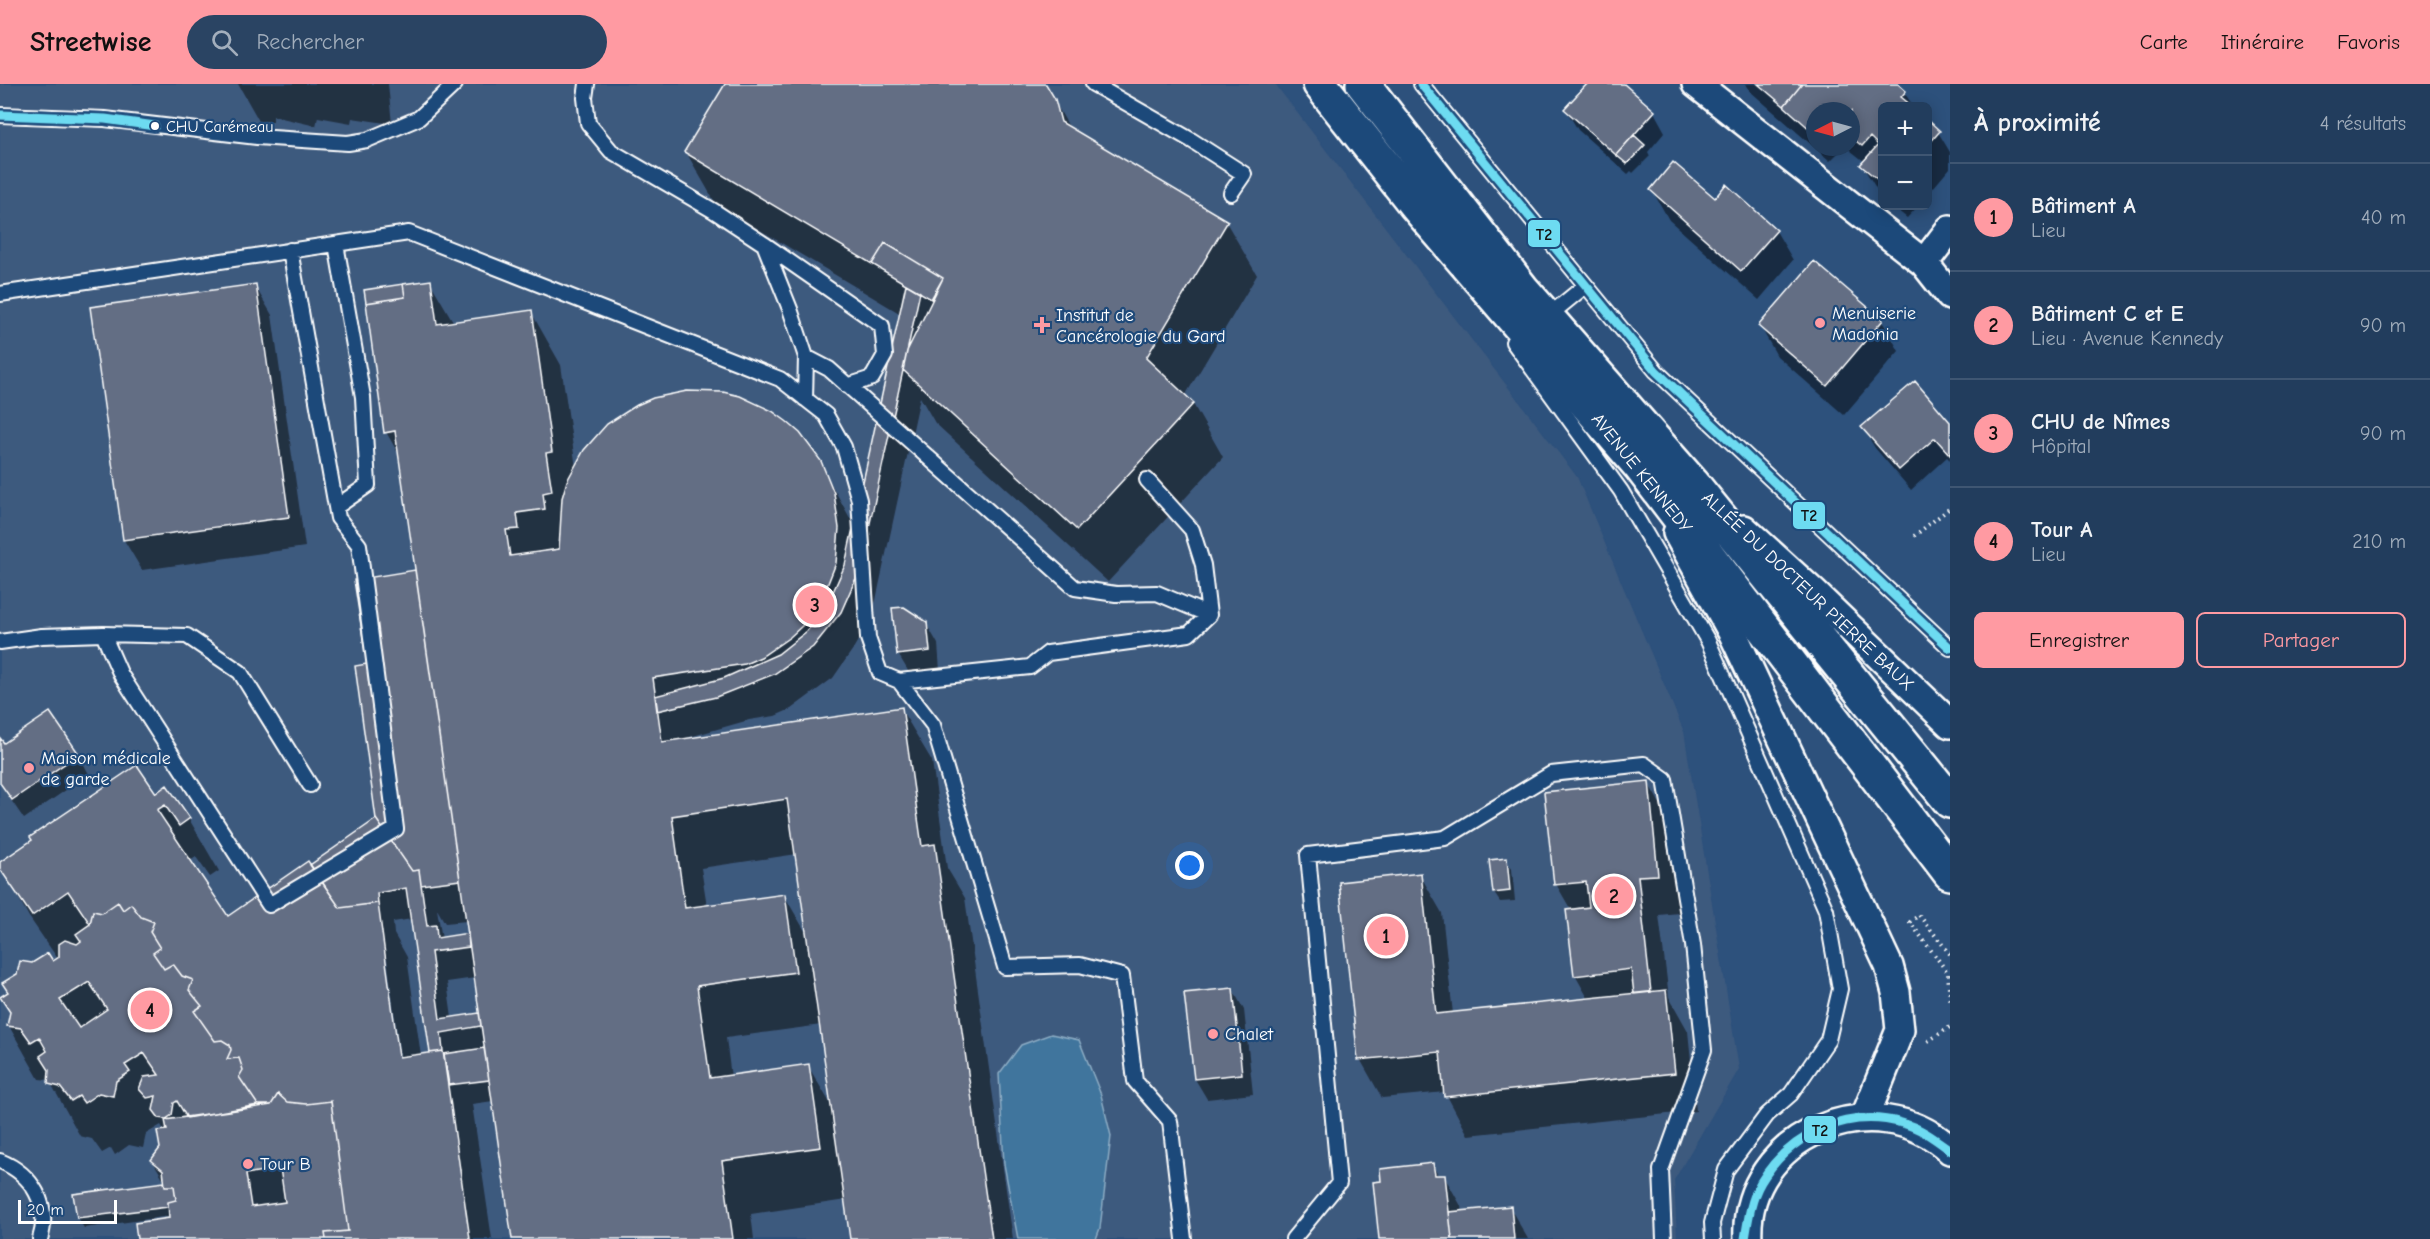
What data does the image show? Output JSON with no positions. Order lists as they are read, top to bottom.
{
  "streets": {
    "main road": ["AVENUE KENNEDY"],
    "street": ["ALLÉE DU DOCTEUR PIERRE BAUX"]
  },
  "crossings": [
    ["AVENUE KENNEDY", "ALLÉE DU DOCTEUR PIERRE BAUX"]
  ],
  "places": {
    "other": [
      "CHU Carémeau",
      "Menuiserie Madonia",
      "Maison médicale de garde",
      "Chalet",
      "Tour B"
    ],
    "health": ["Institut de Cancérologie du Gard"]
  },
  "lines": ["transit line T2"],
  "scale_bar": "20 m",
  "north": "left",
  "page": {
    "header": "Streetwise",
    "search": "Rechercher",
    "nav": ["Carte", "Itinéraire", "Favoris"],
    "heading": ["À proximité", "4 résultats"],
    "map_buttons": ["+", "−"],
    "list": [
      {
        "mark": "1",
        "name": "Bâtiment A",
        "note": "Lieu",
        "value": "40 m"
      },
      {
        "mark": "2",
        "name": "Bâtiment C et E",
        "note": "Lieu · Avenue Kennedy",
        "value": "90 m"
      },
      {
        "mark": "3",
        "name": "CHU de Nîmes",
        "note": "Hôpital",
        "value": "90 m"
      },
      {
        "mark": "4",
        "name": "Tour A",
        "note": "Lieu",
        "value": "210 m"
      }
    ],
    "pins": [
      "3",
      "2",
      "1",
      "4"
    ],
    "buttons": ["Enregistrer", "Partager"],
    "scale": "20 m"
  }
}
